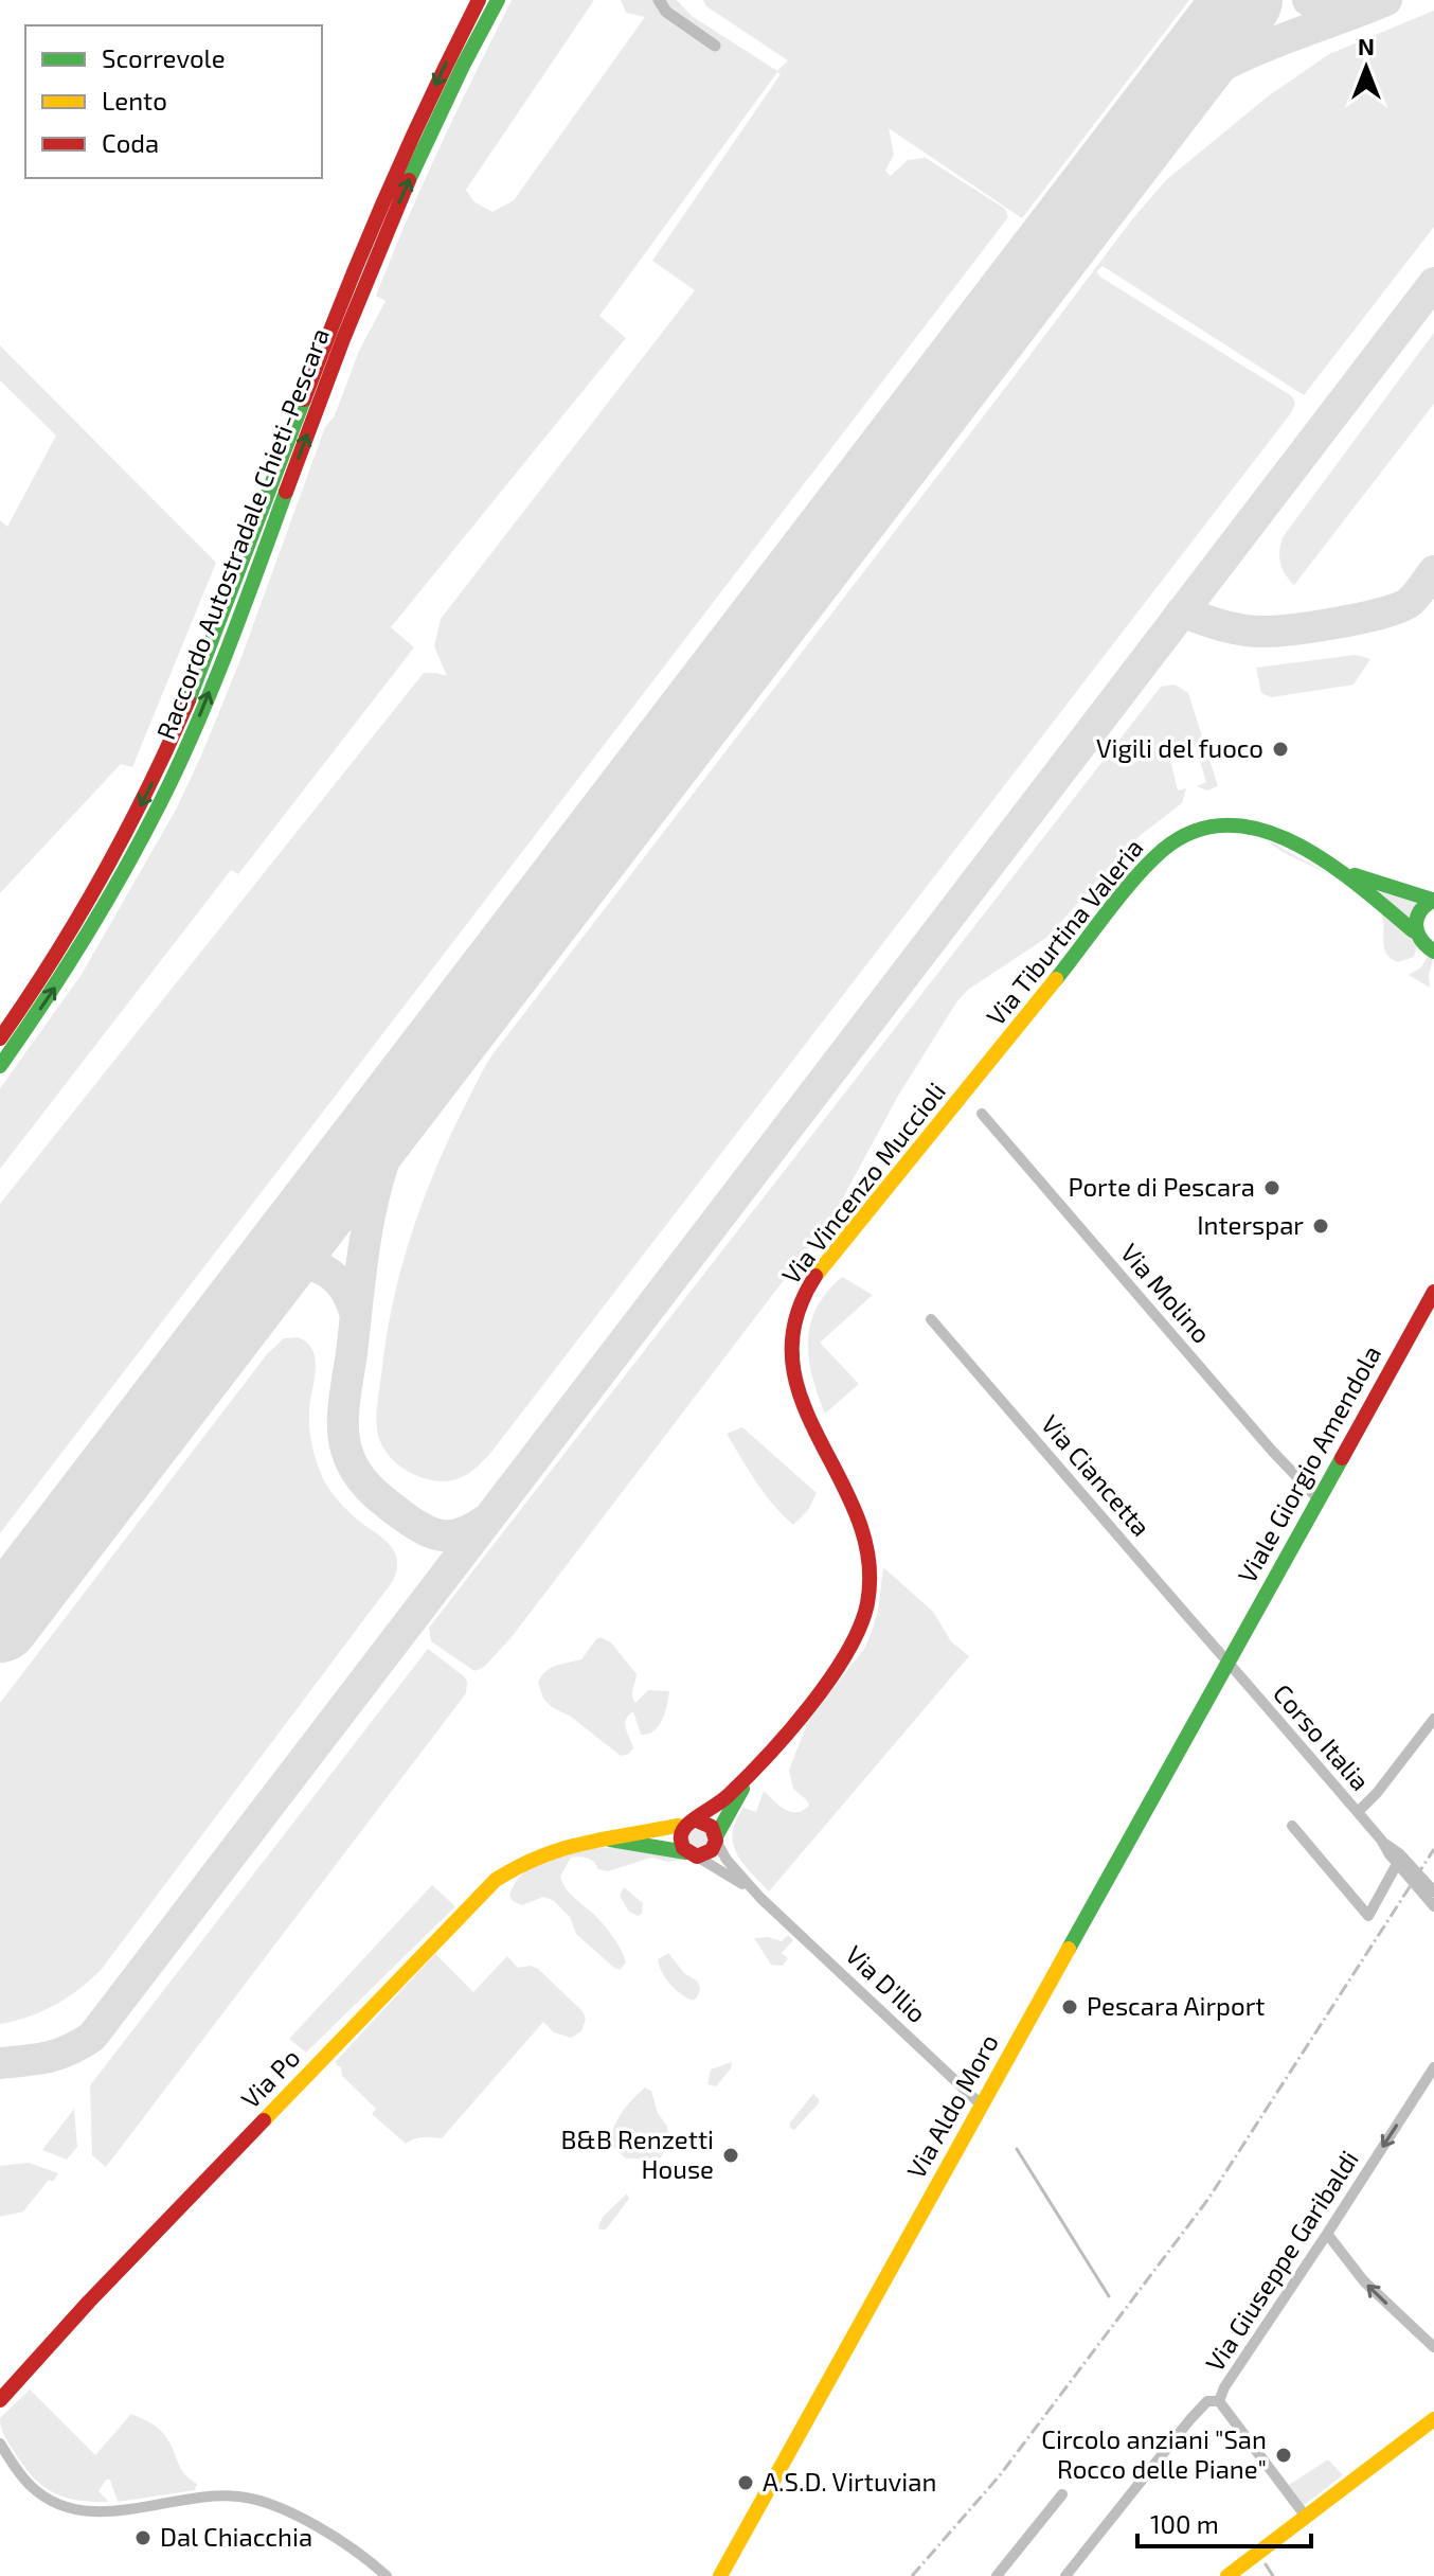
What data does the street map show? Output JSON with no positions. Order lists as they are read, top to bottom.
{
  "streets": {
    "main road": [
      "Raccordo Autostradale Chieti-Pescara",
      "Via Tiburtina Valeria",
      "Via Vincenzo Muccioli",
      "Viale Giorgio Amendola",
      "Via Po",
      "Via Aldo Moro"
    ],
    "street": [
      "Via Molino",
      "Via Ciancetta",
      "Corso Italia",
      "Via D'Ilio",
      "Via Giuseppe Garibaldi"
    ]
  },
  "crossings": [
    ["Via Tiburtina Valeria", "Via Vincenzo Muccioli"],
    ["Via Vincenzo Muccioli", "Via D'Ilio"],
    ["Via Vincenzo Muccioli", "Via Po"],
    ["Via Molino", "Viale Giorgio Amendola"],
    ["Viale Giorgio Amendola", "Via Ciancetta"],
    ["Viale Giorgio Amendola", "Corso Italia"],
    ["Viale Giorgio Amendola", "Via Aldo Moro"],
    ["Via Ciancetta", "Corso Italia"],
    ["Via Ciancetta", "Via Aldo Moro"],
    ["Corso Italia", "Via Aldo Moro"],
    ["Via D'Ilio", "Via Po"],
    ["Via D'Ilio", "Via Aldo Moro"]
  ],
  "one_way": ["Via Giuseppe Garibaldi"],
  "places": [
    "Vigili del fuoco",
    "Porte di Pescara",
    "Interspar",
    "Pescara Airport",
    "B&B Renzetti House",
    "Circolo anziani \"San Rocco delle Piane\"",
    "A.S.D. Virtuvian",
    "Dal Chiacchia"
  ],
  "legend": ["Scorrevole", "Lento", "Coda"],
  "scale_bar": "100 m",
  "north": "top"
}
